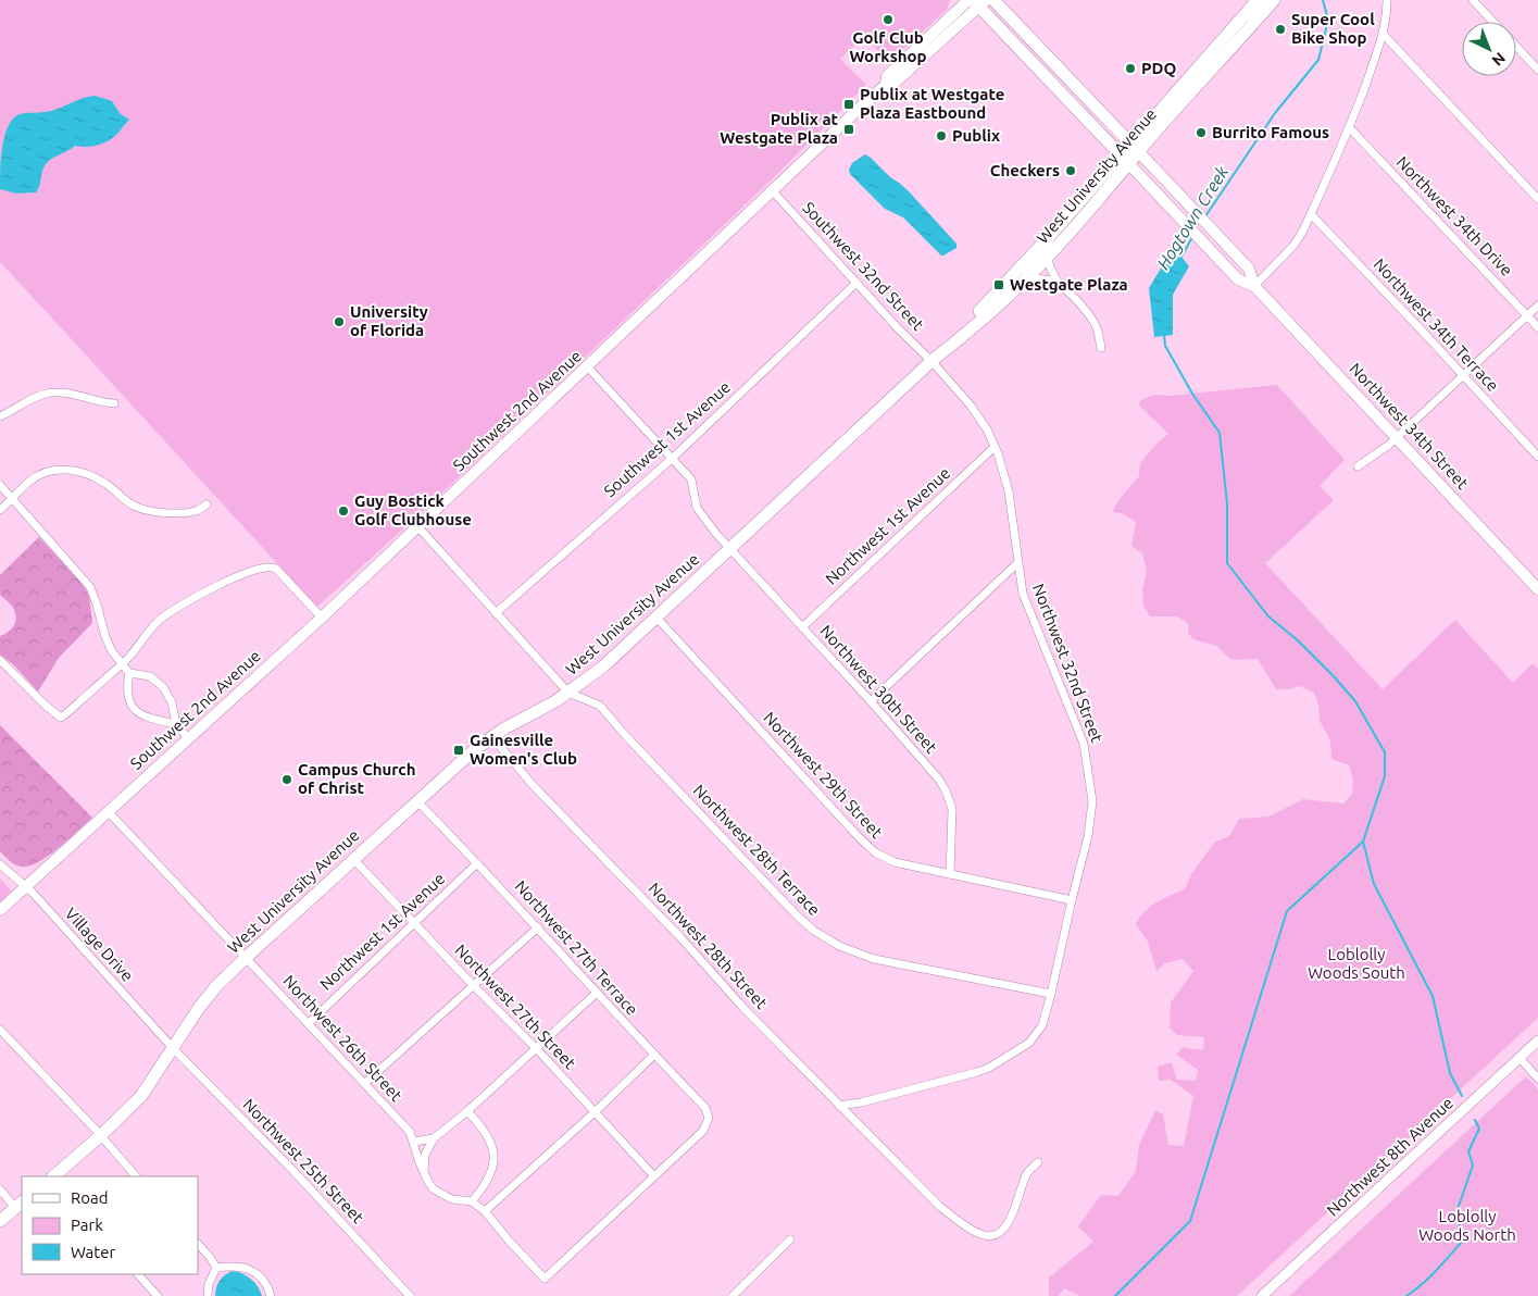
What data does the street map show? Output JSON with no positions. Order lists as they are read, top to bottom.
{
  "streets": {
    "main road": ["West University Avenue", "Southwest 2nd Avenue", "Northwest 34th Street"],
    "street": [
      "Northwest 34th Drive",
      "Southwest 32nd Street",
      "Northwest 34th Terrace",
      "Southwest 1st Avenue",
      "Northwest 1st Avenue",
      "Northwest 32nd Street",
      "Northwest 30th Street",
      "Northwest 29th Street",
      "Northwest 28th Terrace",
      "Village Drive",
      "Northwest 28th Street",
      "Northwest 27th Terrace",
      "Northwest 27th Street",
      "Northwest 26th Street",
      "Northwest 8th Avenue",
      "Northwest 25th Street"
    ]
  },
  "crossings": [
    ["West University Avenue", "Southwest 32nd Street"],
    ["West University Avenue", "Northwest 34th Street"],
    ["West University Avenue", "Northwest 32nd Street"],
    ["West University Avenue", "Northwest 30th Street"],
    ["West University Avenue", "Northwest 29th Street"],
    ["West University Avenue", "Northwest 28th Terrace"],
    ["West University Avenue", "Village Drive"],
    ["West University Avenue", "Northwest 28th Street"],
    ["West University Avenue", "Northwest 27th Terrace"],
    ["West University Avenue", "Northwest 27th Street"],
    ["West University Avenue", "Northwest 26th Street"],
    ["West University Avenue", "Northwest 25th Street"],
    ["Southwest 32nd Street", "Southwest 2nd Avenue"],
    ["Southwest 32nd Street", "Southwest 1st Avenue"],
    ["Southwest 32nd Street", "Northwest 32nd Street"],
    ["Southwest 2nd Avenue", "Northwest 30th Street"],
    ["Southwest 2nd Avenue", "Village Drive"],
    ["Southwest 2nd Avenue", "Northwest 26th Street"],
    ["Southwest 1st Avenue", "Northwest 30th Street"],
    ["Northwest 1st Avenue", "Northwest 32nd Street"],
    ["Northwest 1st Avenue", "Northwest 30th Street"],
    ["Northwest 1st Avenue", "Northwest 27th Terrace"],
    ["Northwest 1st Avenue", "Northwest 27th Street"],
    ["Northwest 1st Avenue", "Northwest 26th Street"],
    ["Northwest 32nd Street", "Northwest 29th Street"],
    ["Northwest 32nd Street", "Northwest 28th Terrace"],
    ["Northwest 32nd Street", "Northwest 28th Street"],
    ["Northwest 30th Street", "Northwest 29th Street"],
    ["Village Drive", "Northwest 25th Street"],
    ["Northwest 27th Terrace", "Northwest 27th Street"],
    ["Northwest 27th Terrace", "Northwest 26th Street"],
    ["Northwest 27th Street", "Northwest 26th Street"]
  ],
  "water": ["Hogtown Creek"],
  "parks": ["Loblolly Woods South", "Loblolly Woods North"],
  "places": {
    "other": [
      "Golf Club Workshop",
      "Super Cool Bike Shop",
      "PDQ",
      "Burrito Famous",
      "Publix",
      "Checkers",
      "University of Florida",
      "Guy Bostick Golf Clubhouse",
      "Campus Church of Christ"
    ],
    "transit": [
      "Publix at Westgate Plaza Eastbound",
      "Publix at Westgate Plaza",
      "Westgate Plaza",
      "Gainesville Women's Club"
    ]
  },
  "legend": ["Road", "Park", "Water"],
  "north": "bottom right"
}
